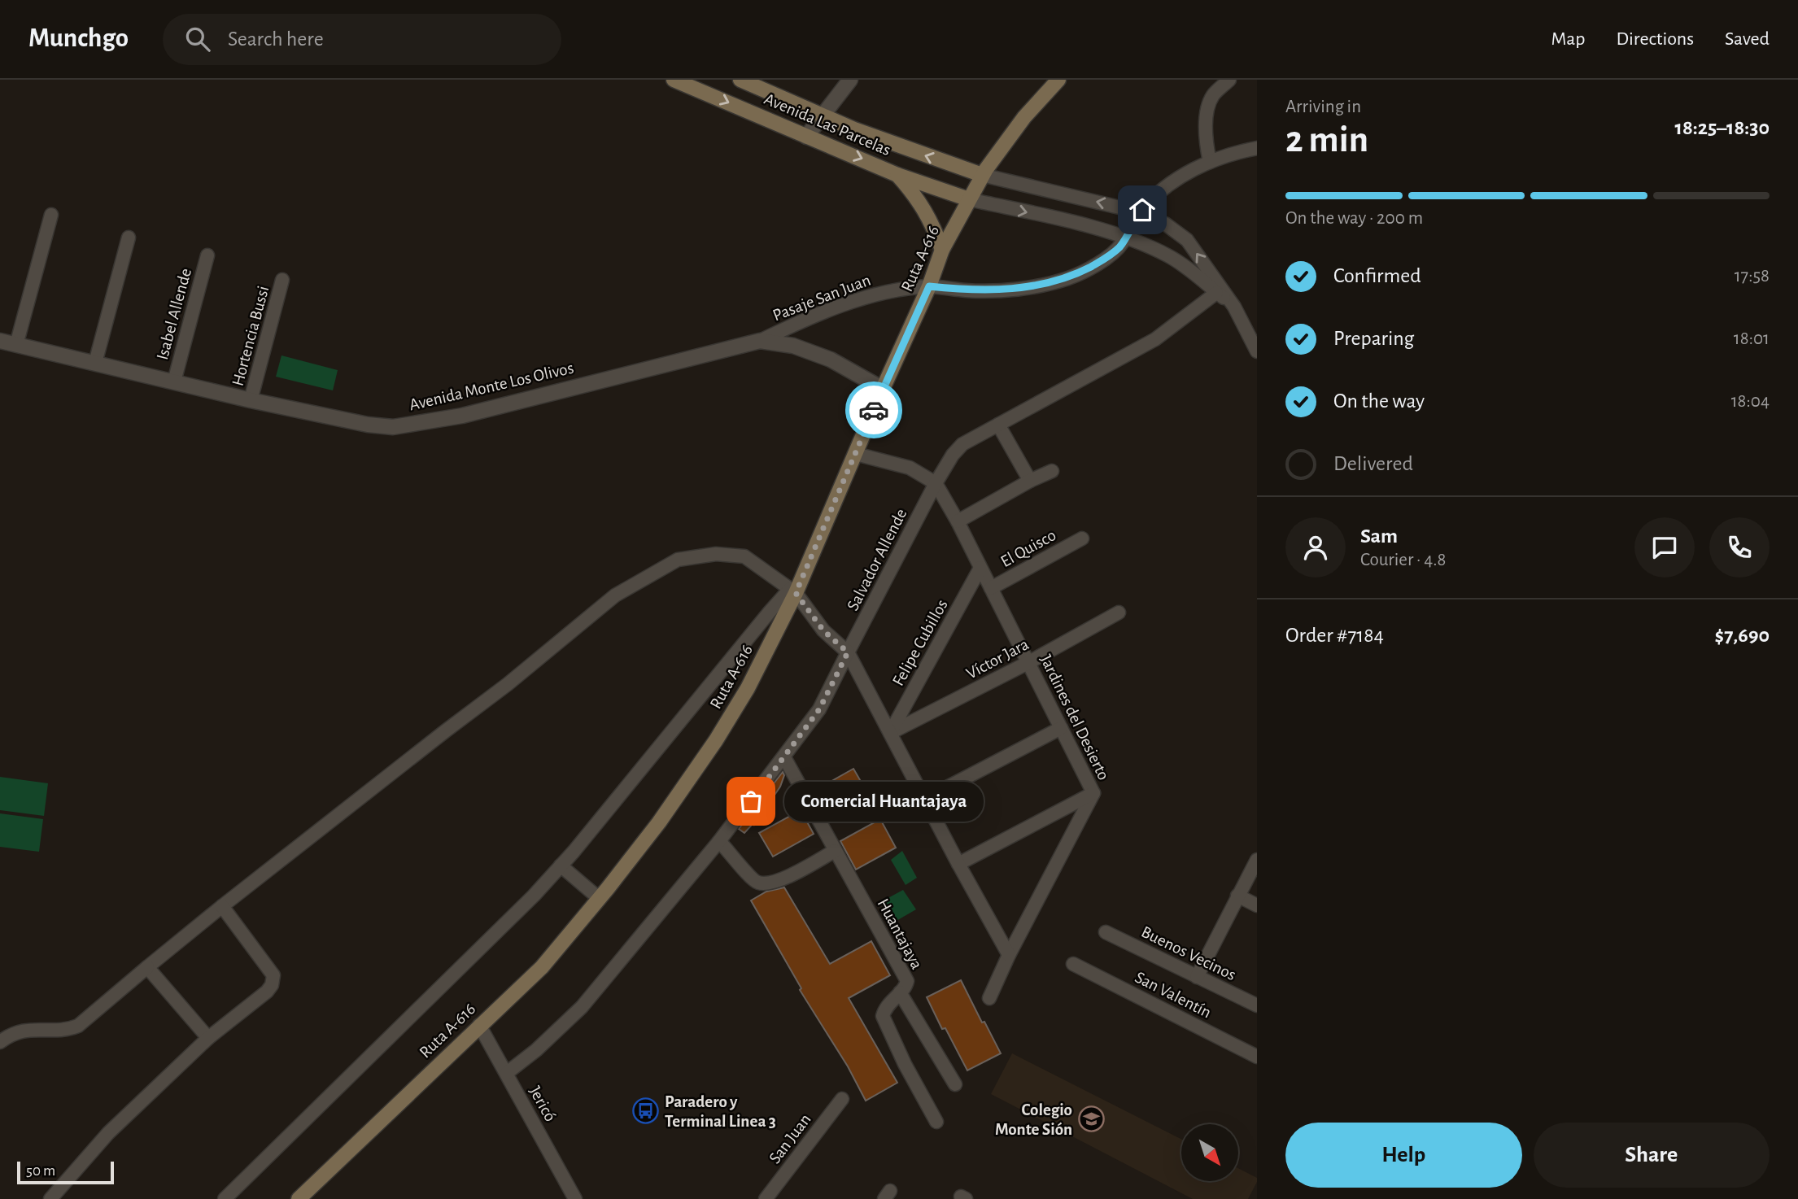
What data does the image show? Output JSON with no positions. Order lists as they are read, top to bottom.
{
  "streets": {
    "main road": ["Avenida Las Parcelas", "Ruta A-616"],
    "street": [
      "Pasaje San Juan",
      "Isabel Allende",
      "Hortencia Bussi",
      "Avenida Monte Los Olivos",
      "El Quisco",
      "Salvador Allende",
      "Felipe Cubillos",
      "Víctor Jara",
      "Jardines del Desierto",
      "Huantajaya",
      "Buenos Vecinos",
      "San Valentín",
      "Jericó",
      "San Juan"
    ]
  },
  "crossings": [
    ["Avenida Las Parcelas", "Ruta A-616"],
    ["Ruta A-616", "Pasaje San Juan"],
    ["Ruta A-616", "Avenida Monte Los Olivos"],
    ["Ruta A-616", "Jericó"],
    ["Pasaje San Juan", "Avenida Monte Los Olivos"],
    ["Isabel Allende", "Avenida Monte Los Olivos"],
    ["Hortencia Bussi", "Avenida Monte Los Olivos"],
    ["El Quisco", "Jardines del Desierto"],
    ["Salvador Allende", "Jardines del Desierto"],
    ["Felipe Cubillos", "Víctor Jara"],
    ["Felipe Cubillos", "Jardines del Desierto"],
    ["Víctor Jara", "Jardines del Desierto"]
  ],
  "places": {
    "other": ["Comercial Huantajaya"],
    "bus stop": ["Paradero y Terminal Linea 3"],
    "school or university": ["Colegio Monte Sión"]
  },
  "scale_bar": "50 m",
  "north": "bottom right",
  "page": {
    "header": "Munchgo",
    "search": "Search here",
    "nav": ["Map", "Directions", "Saved"],
    "heading": ["2 min", "Arriving in", "18:25–18:30"],
    "panel": [
      "Sam",
      "Courier · 4.8",
      "Order #7184",
      "$7,690"
    ],
    "bar": "On the way · 200 m",
    "list": [
      ["Confirmed", "17:58"],
      ["Preparing", "18:01"],
      ["On the way", "18:04"],
      "Delivered"
    ],
    "bubble": "Comercial Huantajaya",
    "buttons": ["Help", "Share"],
    "scale": "50 m"
  }
}
